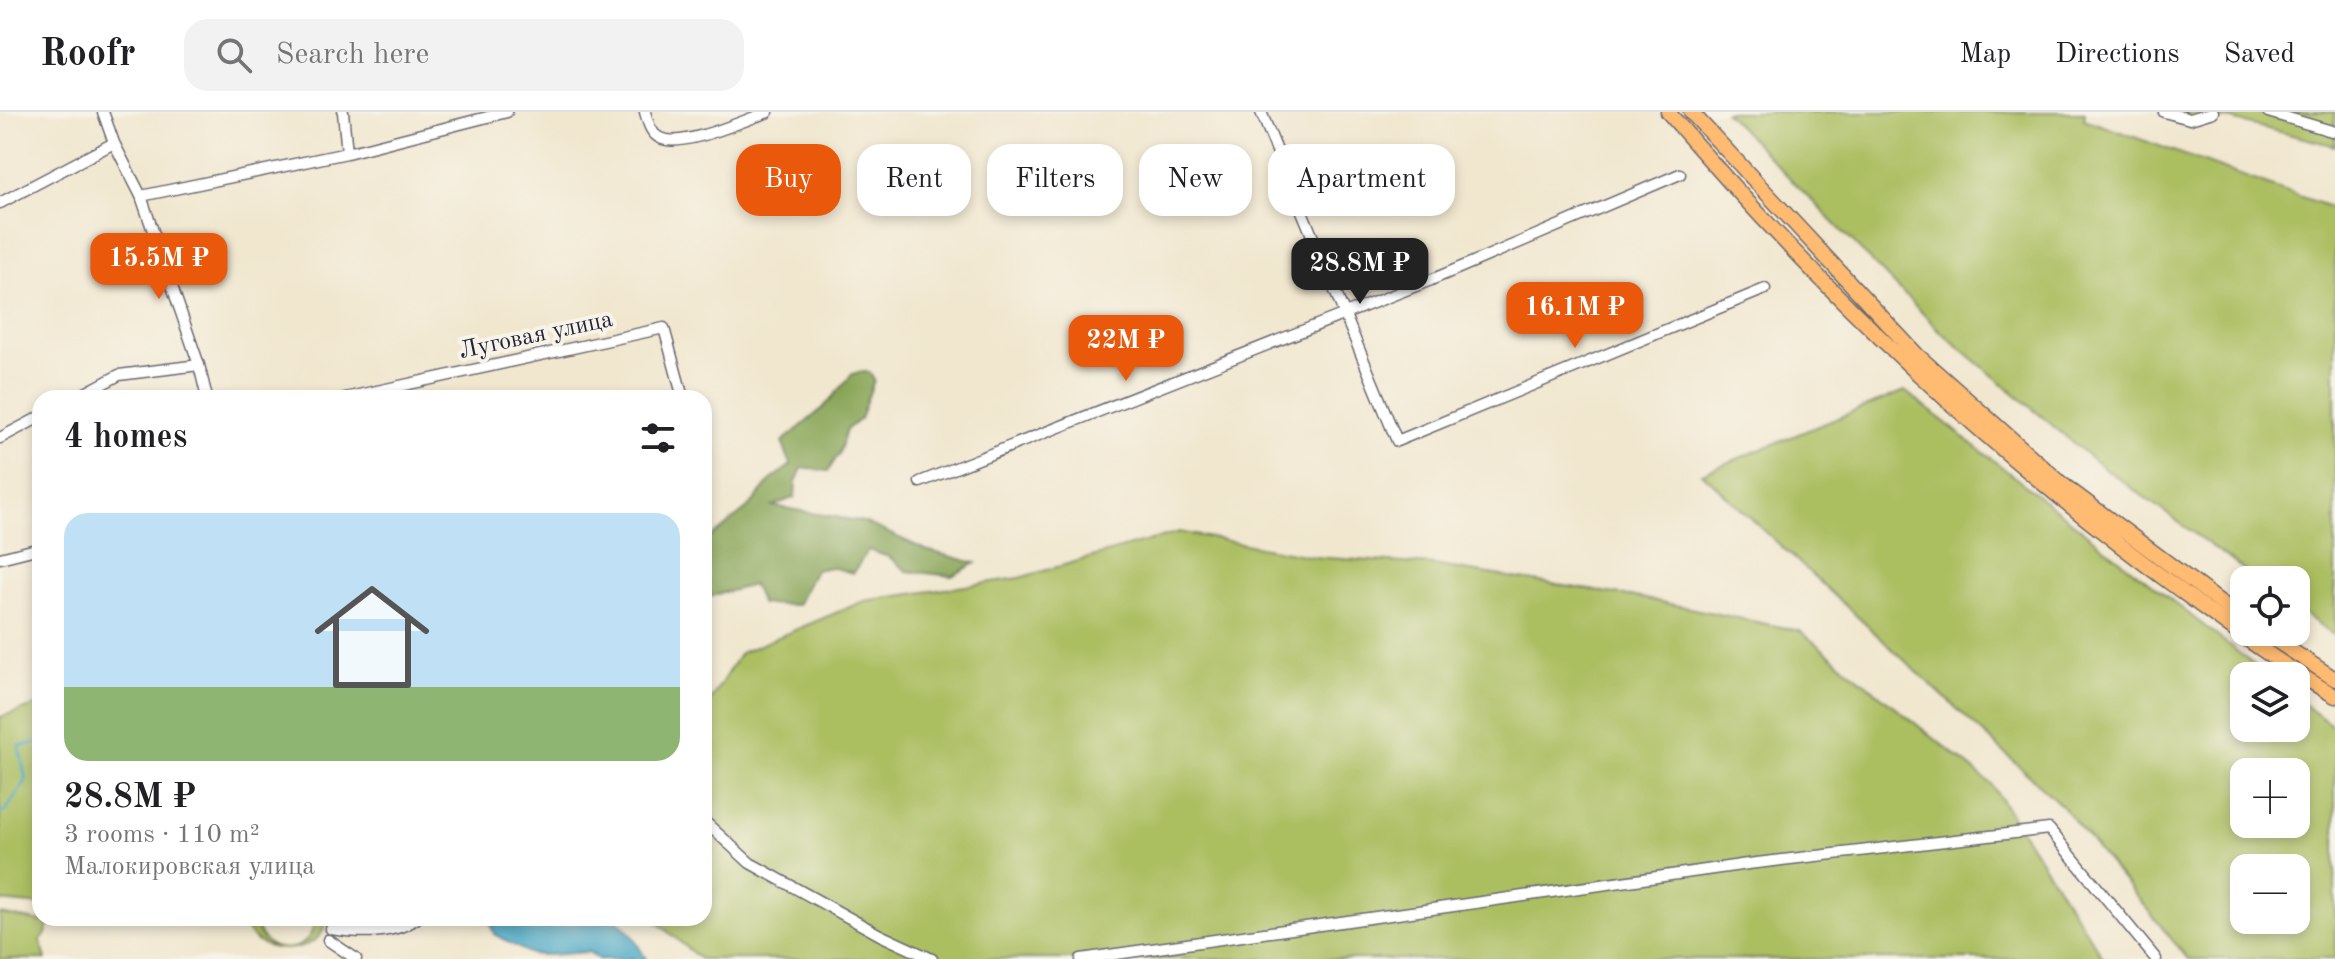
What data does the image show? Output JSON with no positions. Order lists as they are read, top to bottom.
{
  "streets": {
    "street": ["Луговая улица"]
  },
  "page": {
    "header": "Roofr",
    "search": "Search here",
    "nav": ["Map", "Directions", "Saved"],
    "chip": [
      "Buy",
      "Rent",
      "Filters",
      "New",
      "Apartment"
    ],
    "price": [
      "15.5M ₽",
      "28.8M ₽",
      "16.1M ₽",
      "22M ₽"
    ],
    "heading": "4 homes",
    "list": [
      {
        "name": "28.8M ₽",
        "note": "3 rooms · 110 m² · Малокировская улица"
      }
    ],
    "map_buttons": ["+", "−"]
  }
}
